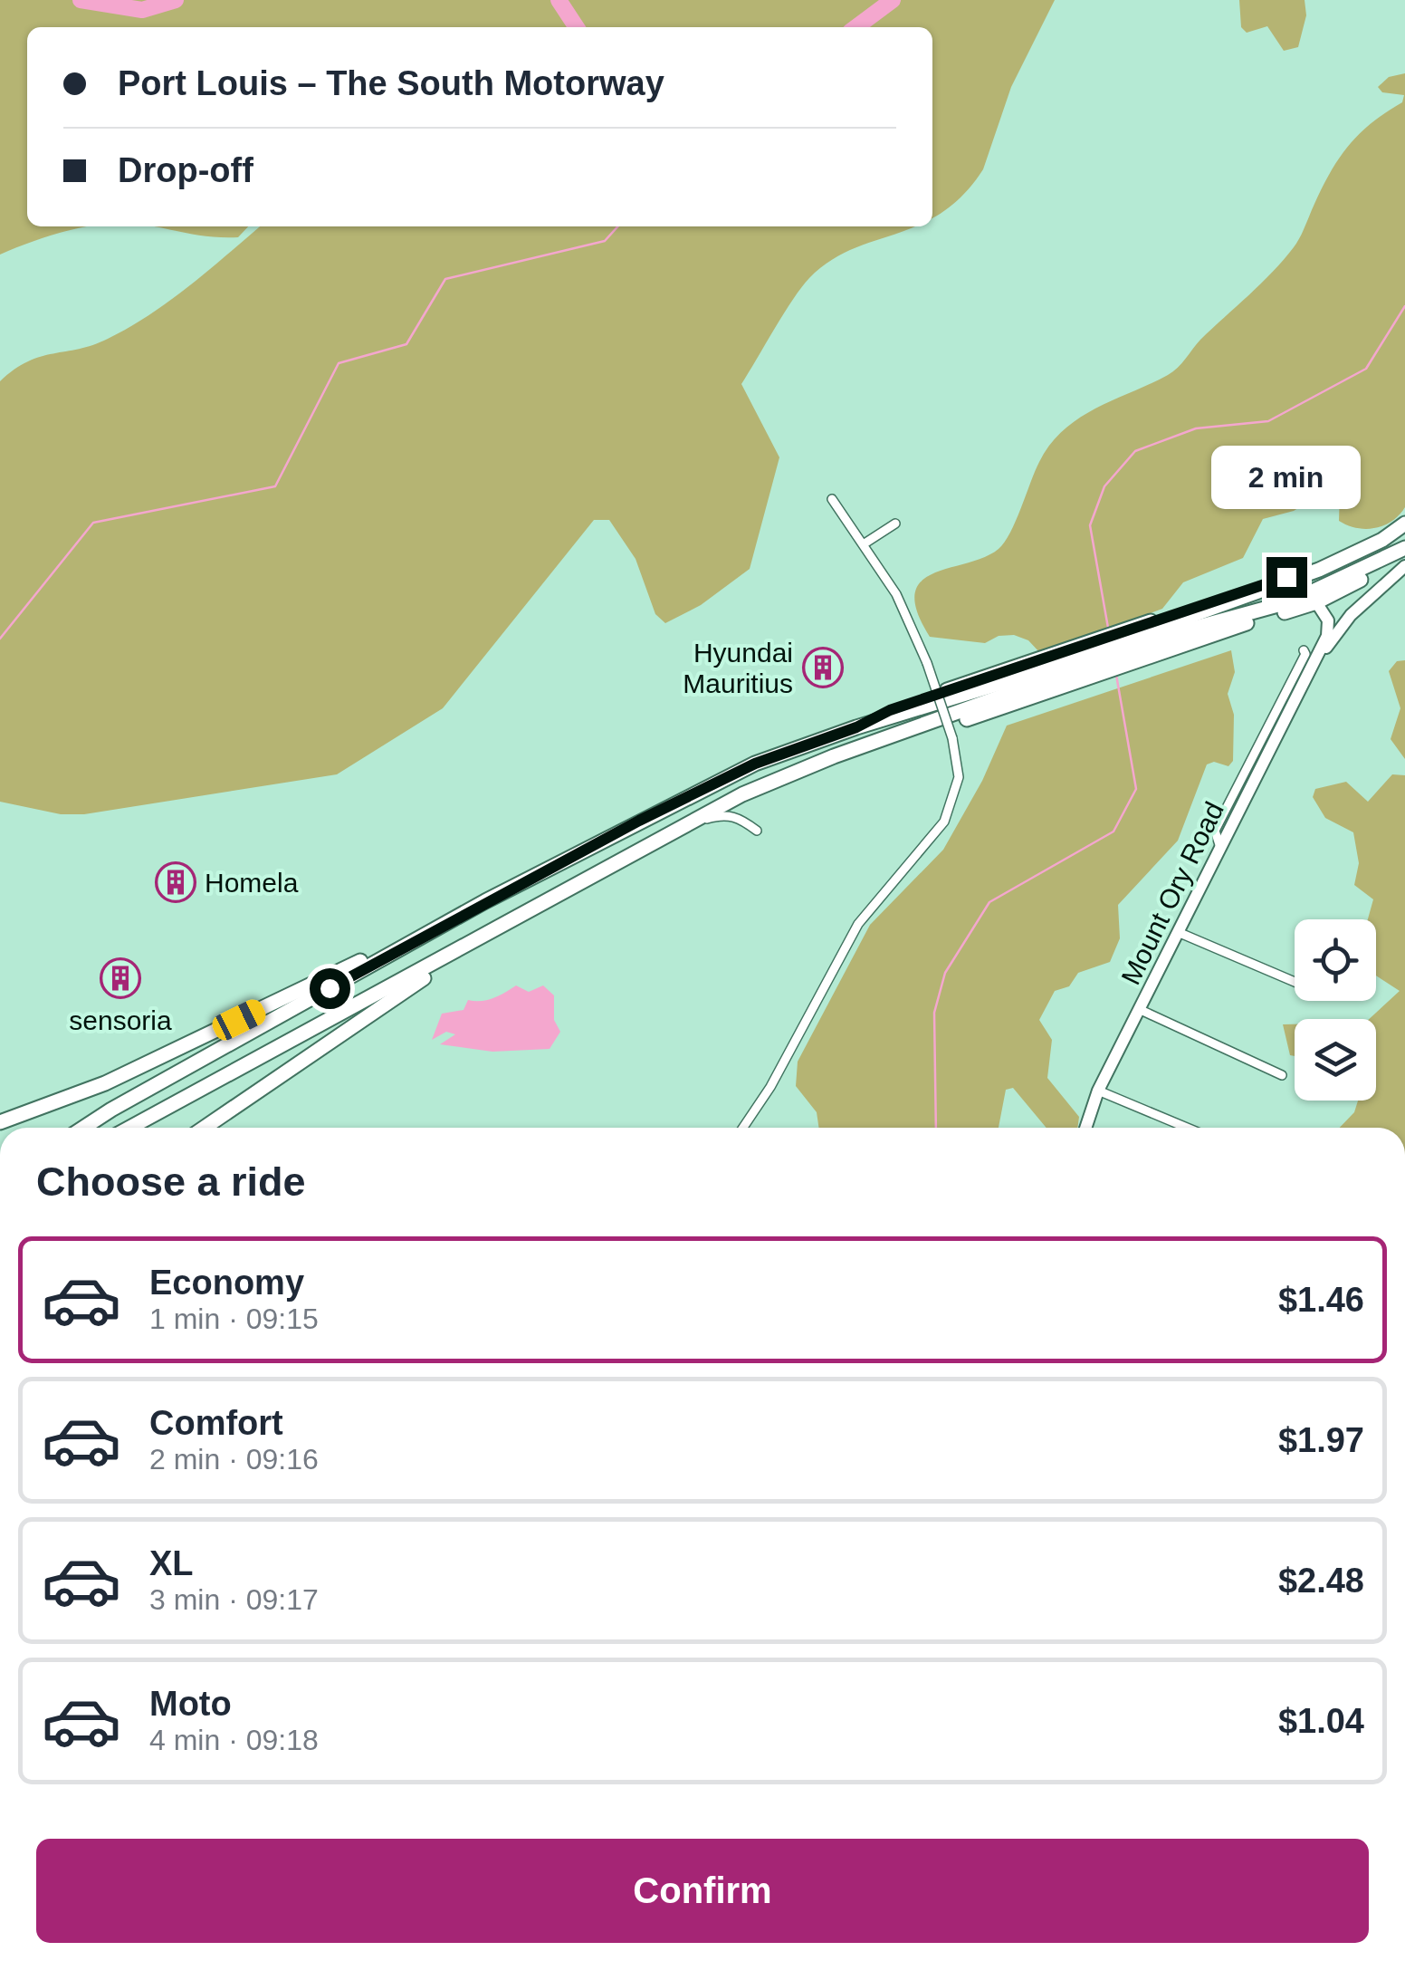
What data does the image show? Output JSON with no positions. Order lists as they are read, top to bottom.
{
  "streets": {
    "main road": ["Mount Ory Road"]
  },
  "places": {
    "building": ["Hyundai Mauritius", "Homela", "sensoria"]
  },
  "page": {
    "banner": ["Port Louis – The South Motorway", "Drop-off"],
    "bubble": "2 min",
    "heading": "Choose a ride",
    "list": [
      {
        "name": "Economy",
        "note": "1 min · 09:15",
        "value": "$1.46"
      },
      {
        "name": "Comfort",
        "note": "2 min · 09:16",
        "value": "$1.97"
      },
      {
        "name": "XL",
        "note": "3 min · 09:17",
        "value": "$2.48"
      },
      {
        "name": "Moto",
        "note": "4 min · 09:18",
        "value": "$1.04"
      }
    ],
    "buttons": "Confirm"
  }
}
